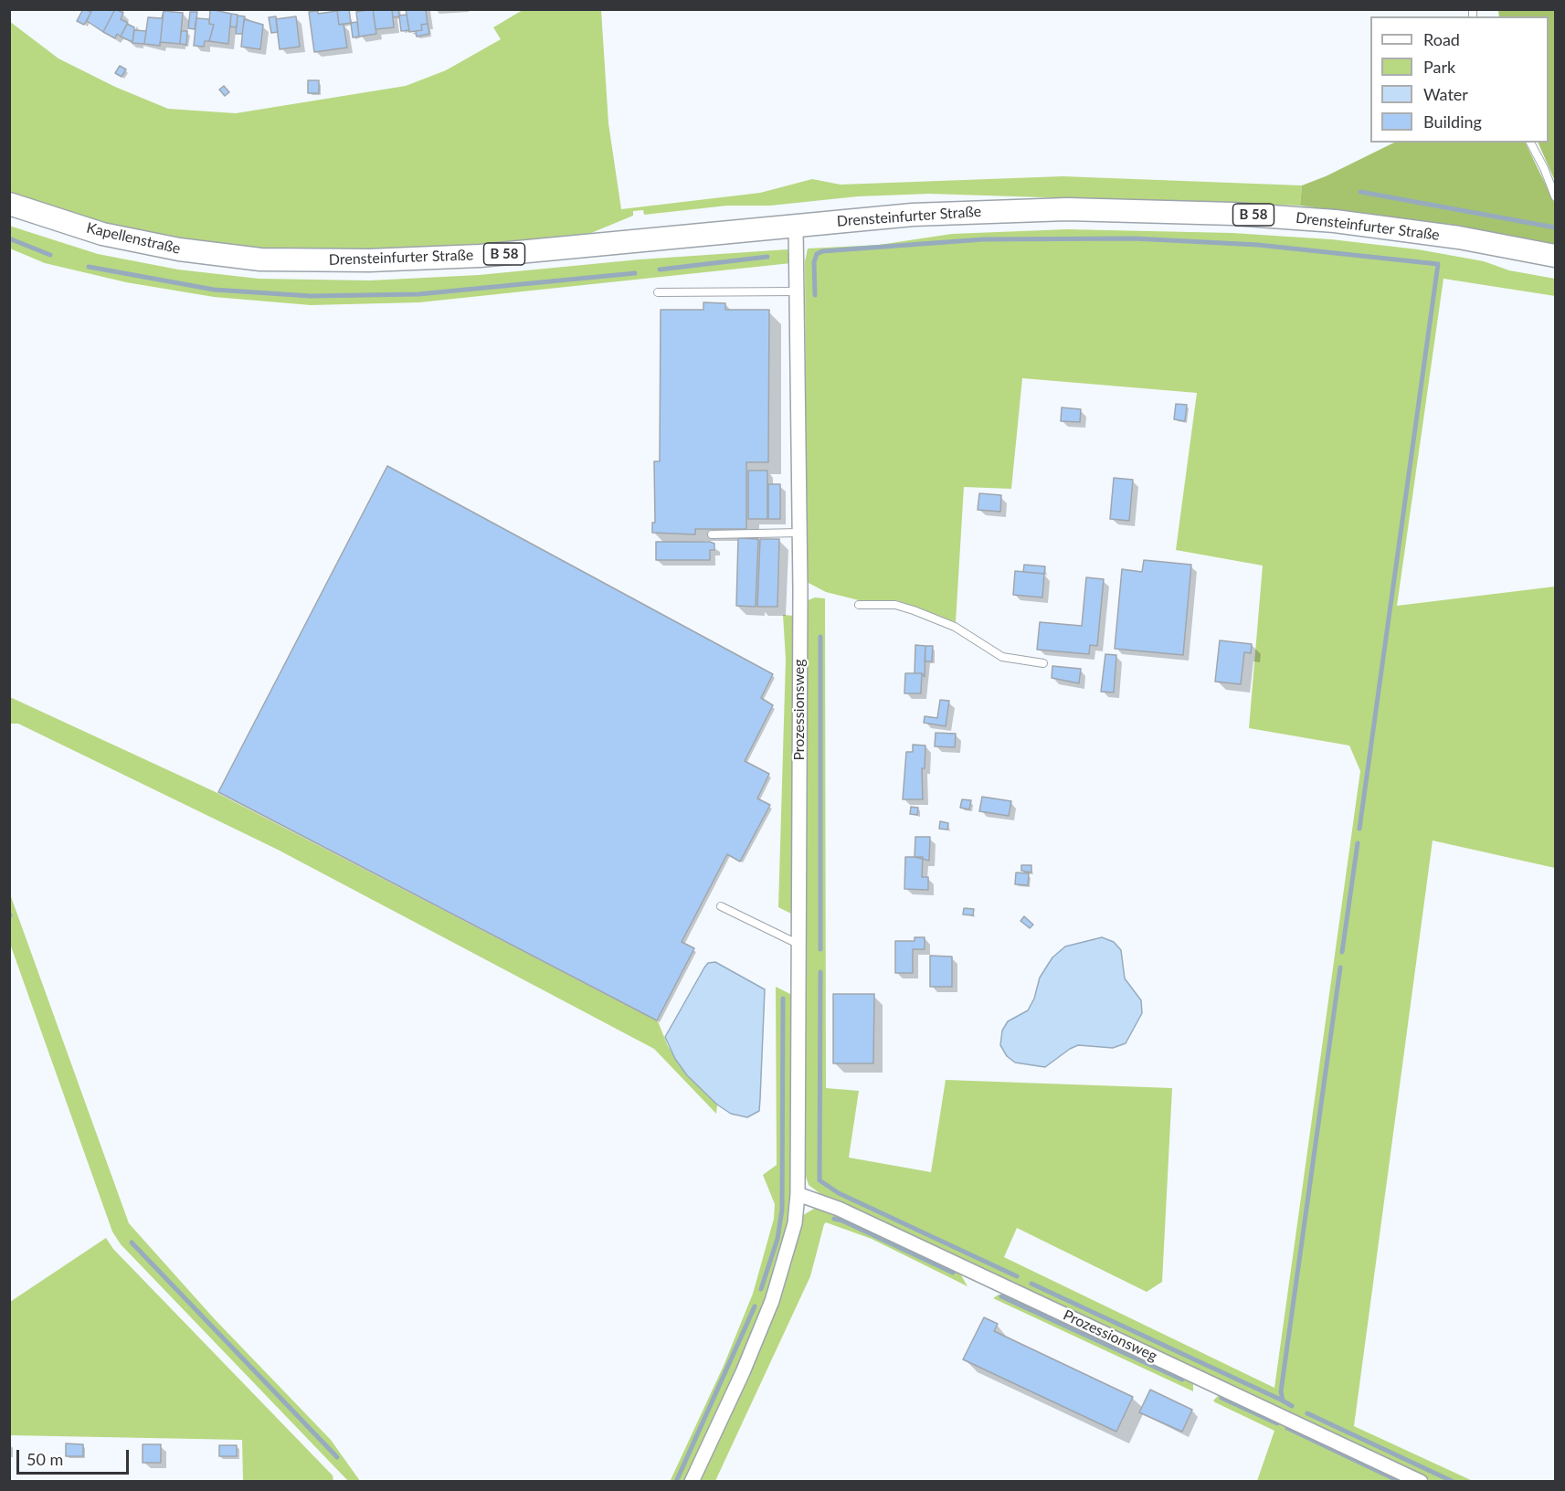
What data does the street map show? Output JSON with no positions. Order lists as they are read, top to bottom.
{
  "streets": {
    "main road": ["B 58", "Drensteinfurter Straße", "Kapellenstraße"],
    "street": ["Prozessionsweg"]
  },
  "crossings": [
    ["Drensteinfurter Straße", "Kapellenstraße"],
    ["Drensteinfurter Straße", "Prozessionsweg"]
  ],
  "legend": [
    "Road",
    "Park",
    "Water",
    "Building"
  ],
  "scale_bar": "50 m"
}
